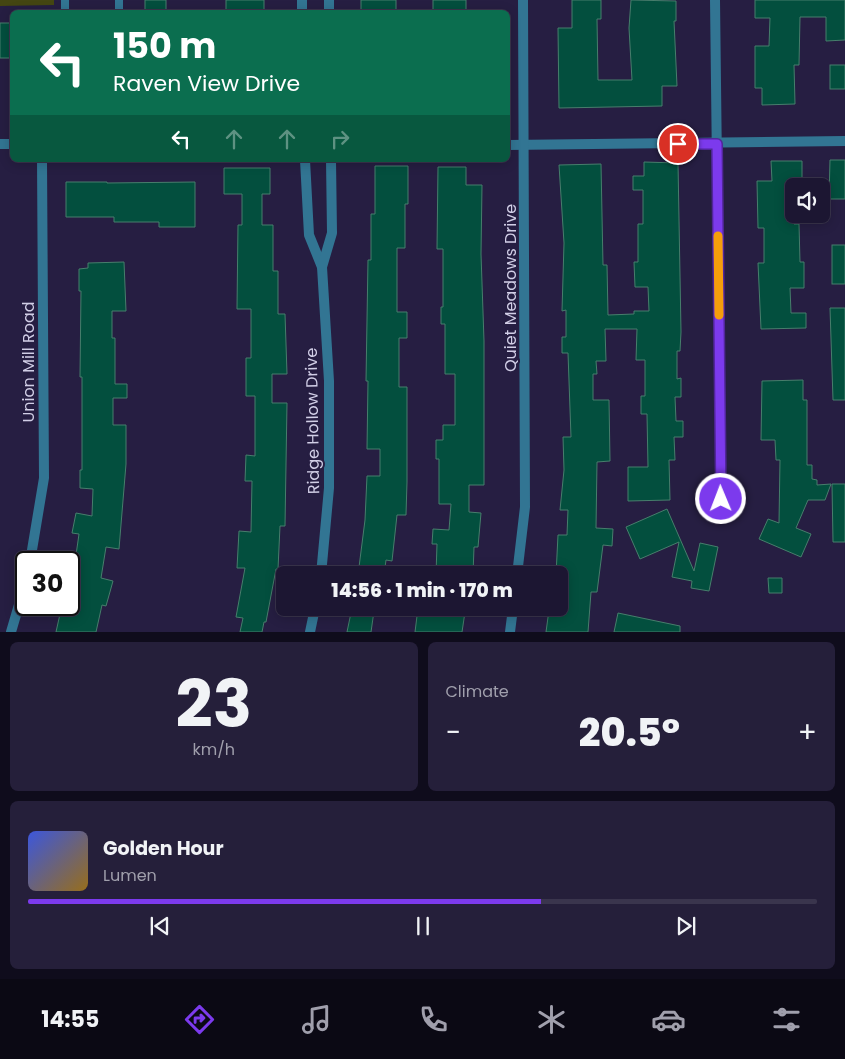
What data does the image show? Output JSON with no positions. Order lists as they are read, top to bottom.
{
  "streets": {
    "street": ["Quiet Meadows Drive", "Union Mill Road", "Ridge Hollow Drive"]
  },
  "page": {
    "turn": ["150 m", "Raven View Drive"],
    "limit": "30",
    "trip": "14:56 · 1 min · 170 m",
    "tile": [
      ["23", "km/h"],
      "Climate"
    ],
    "heat": ["−", "20.5°", "+"],
    "song": ["Golden Hour", "Lumen"],
    "tabs": "14:55"
  }
}
